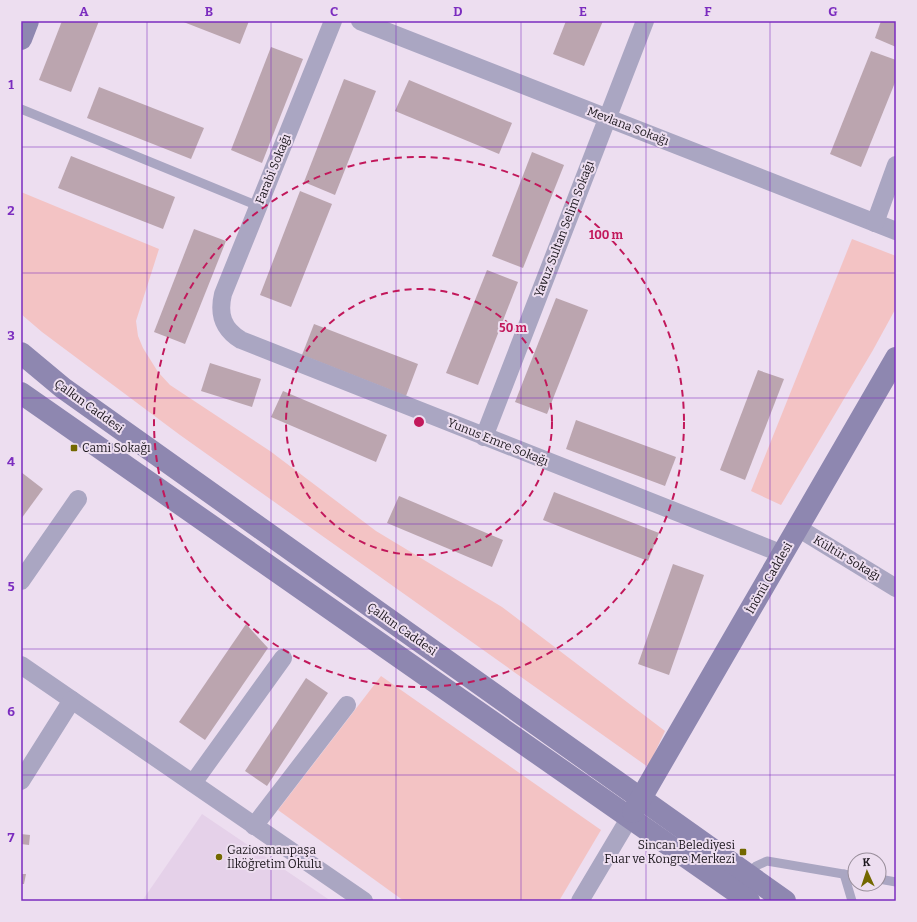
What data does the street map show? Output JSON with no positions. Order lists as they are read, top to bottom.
{
  "streets": {
    "main road": ["Çalkın Caddesi", "İnönü Caddesi"],
    "street": [
      "Mevlana Sokağı",
      "Farabi Sokağı",
      "Yavuz Sultan Selim Sokağı",
      "Yunus Emre Sokağı",
      "Kültür Sokağı"
    ]
  },
  "crossings": [
    ["Mevlana Sokağı", "Yavuz Sultan Selim Sokağı"],
    ["Farabi Sokağı", "Yunus Emre Sokağı"],
    ["Yavuz Sultan Selim Sokağı", "Yunus Emre Sokağı"],
    ["Çalkın Caddesi", "İnönü Caddesi"],
    ["Yunus Emre Sokağı", "İnönü Caddesi"],
    ["Kültür Sokağı", "İnönü Caddesi"]
  ],
  "places": {
    "transit": ["Cami Sokağı", "Sincan Belediyesi Fuar ve Kongre Merkezi"],
    "other": ["Gaziosmanpaşa İlköğretim Okulu"]
  },
  "north": "top",
  "grid": {
    "columns": [
      "A",
      "B",
      "C",
      "D",
      "E",
      "F",
      "G"
    ],
    "rows": [
      "1",
      "2",
      "3",
      "4",
      "5",
      "6",
      "7"
    ]
  },
  "rings": ["100 m", "50 m"]
}
